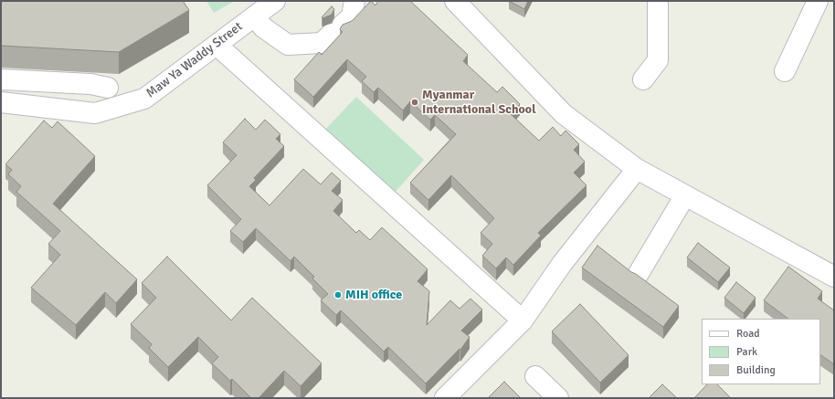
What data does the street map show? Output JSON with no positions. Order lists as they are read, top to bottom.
{
  "streets": {
    "street": ["Maw Ya Waddy Street"]
  },
  "places": ["Myanmar International School", "MIH office"],
  "legend": ["Road", "Park", "Building"]
}
